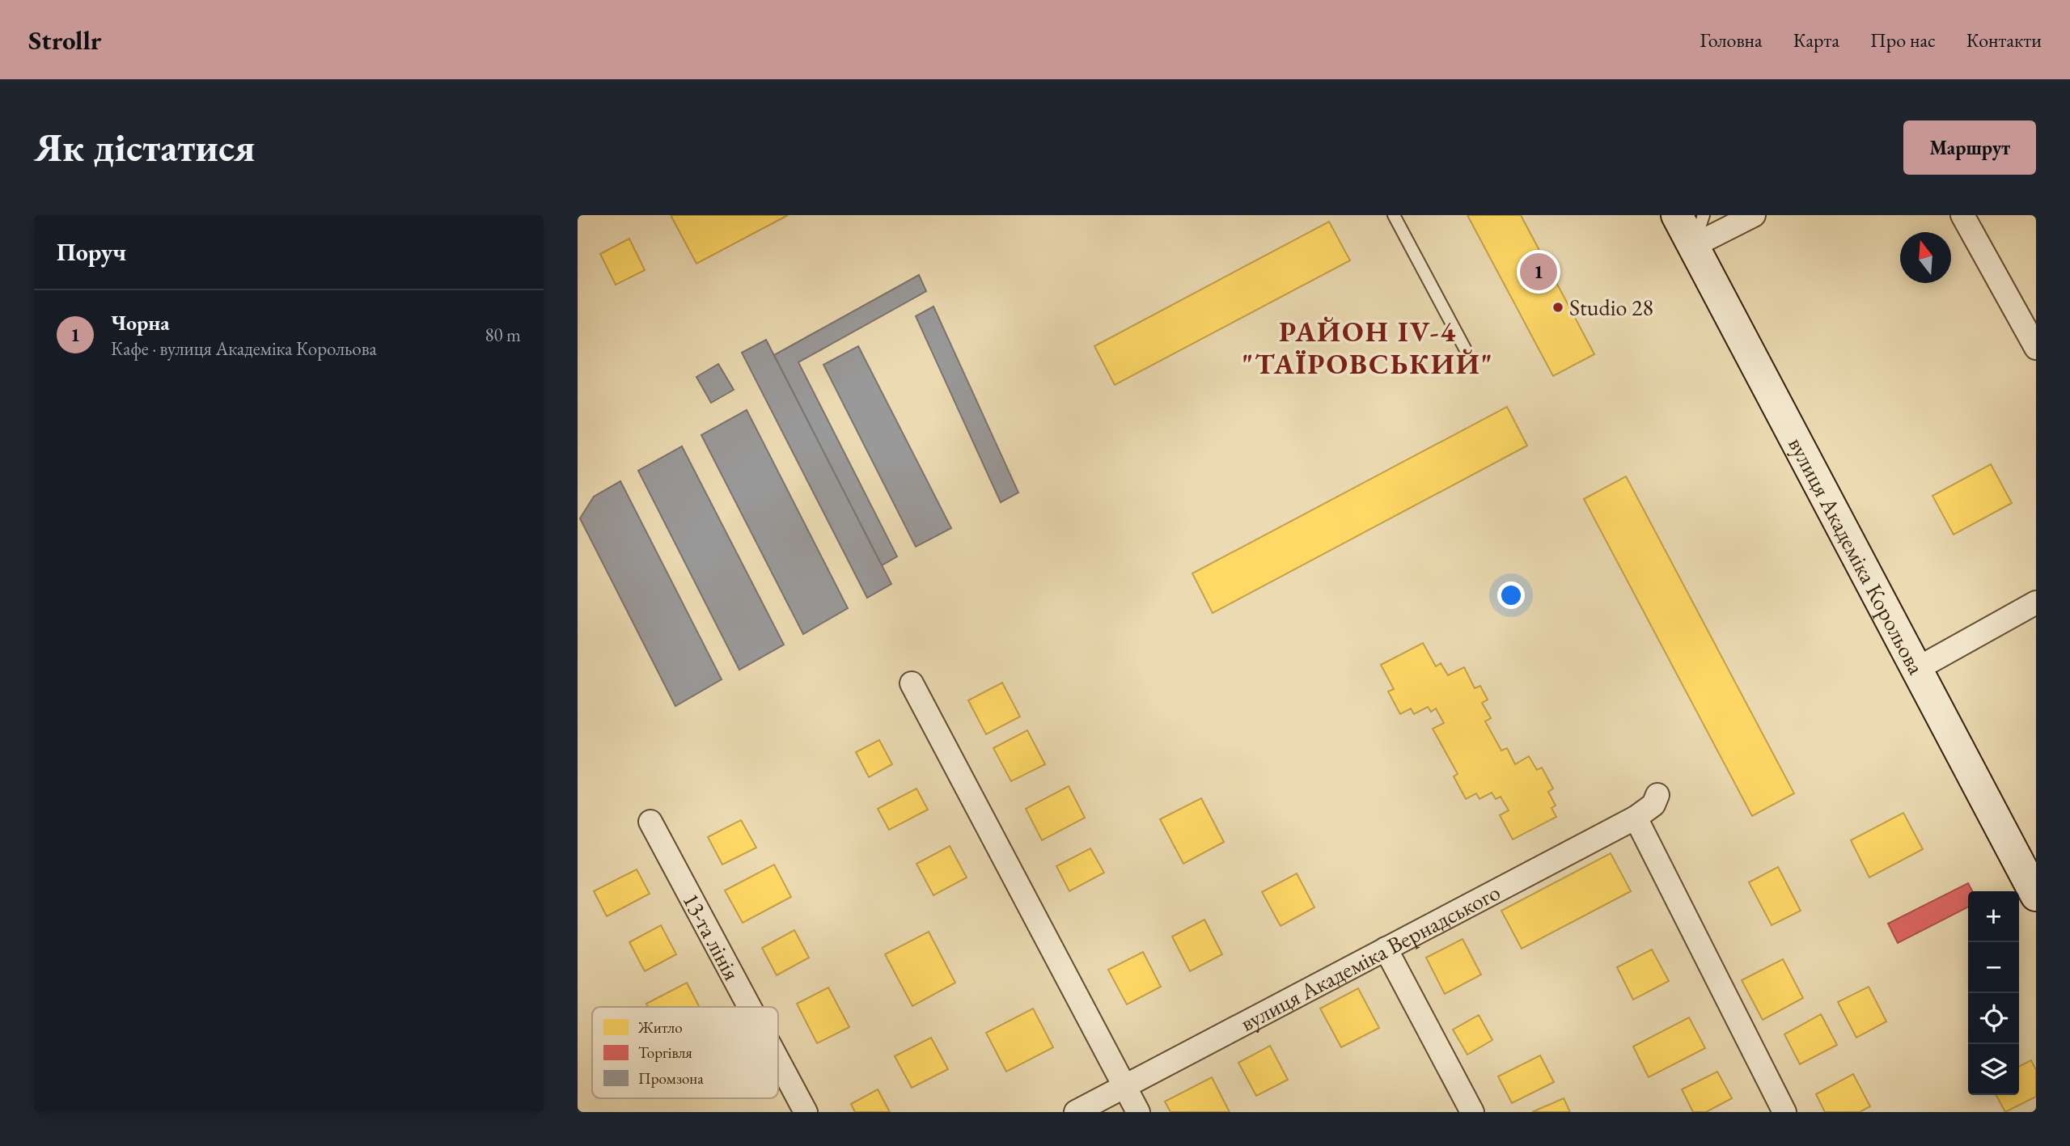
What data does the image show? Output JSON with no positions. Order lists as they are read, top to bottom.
{
  "streets": {
    "main road": ["вулиця Академіка Корольова"],
    "street": ["13-та лінія", "вулиця Академіка Вернадського"]
  },
  "districts": ["РАЙОН IV-4 \"ТАЇРОВСЬКИЙ\""],
  "places": ["Studio 28"],
  "legend": ["Житло", "Торгівля", "Промзона"],
  "north": "top",
  "page": {
    "header": "Strollr",
    "nav": [
      "Головна",
      "Карта",
      "Про нас",
      "Контакти"
    ],
    "buttons": "Маршрут",
    "title": "Як дістатися",
    "heading": "Поруч",
    "pins": "1",
    "list": [
      {
        "mark": "1",
        "name": "Чорна",
        "note": "Кафе · вулиця Академіка Корольова",
        "value": "80 m"
      }
    ],
    "map_buttons": ["+", "−"]
  }
}
